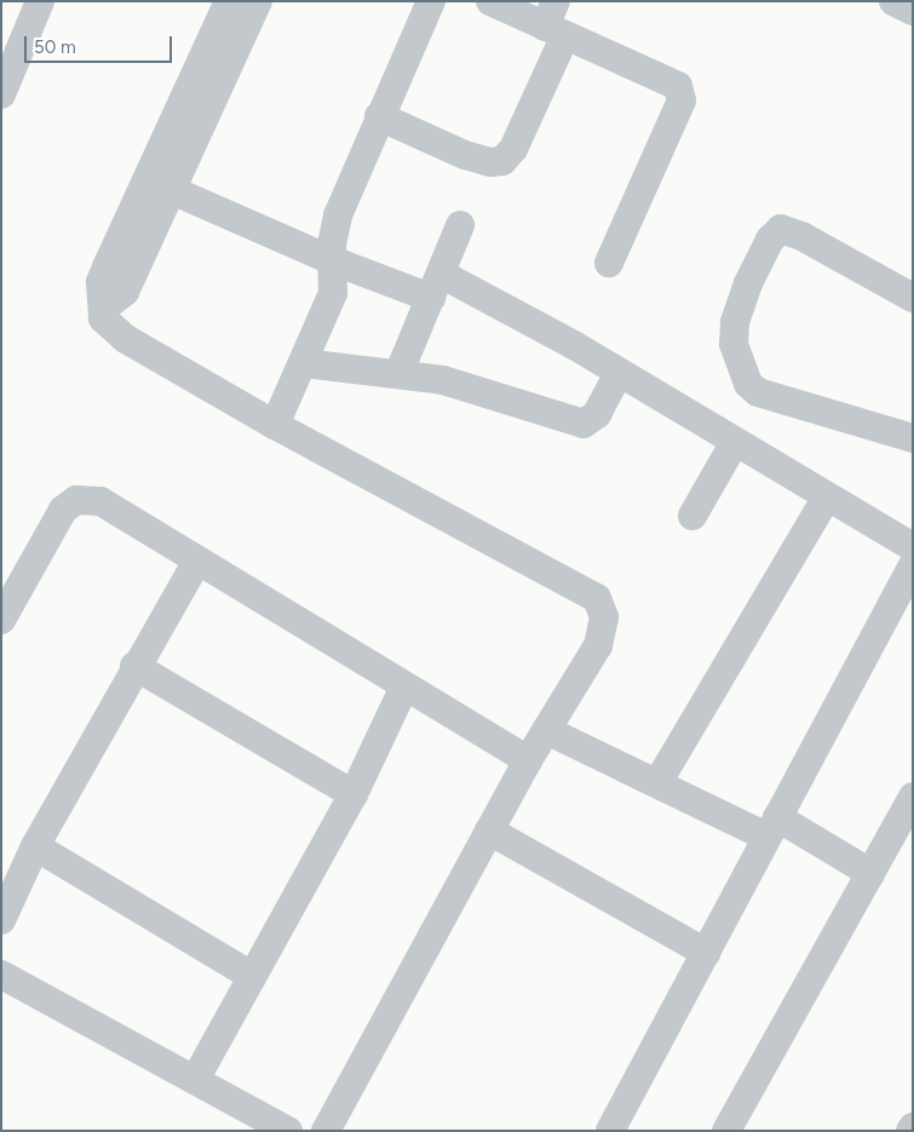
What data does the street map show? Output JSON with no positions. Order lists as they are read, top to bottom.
{
  "scale_bar": "50 m"
}
